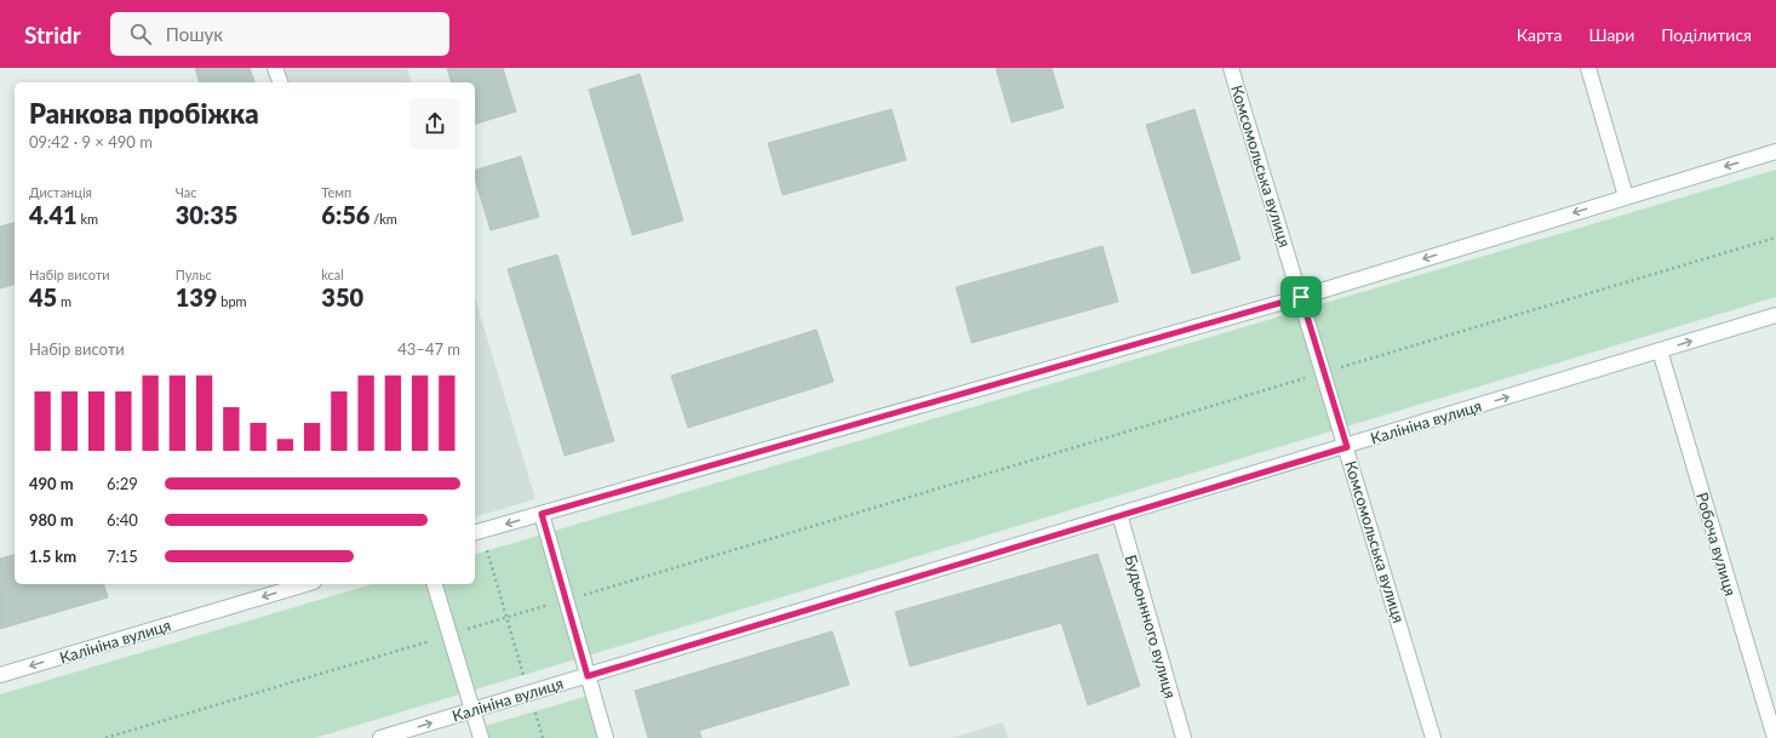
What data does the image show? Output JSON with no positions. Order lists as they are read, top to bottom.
{
  "streets": {
    "main road": [
      "Комсомольська вулиця",
      "Калініна вулиця",
      "Робоча вулиця",
      "Будьоннного вулиця"
    ]
  },
  "crossings": [
    ["Комсомольська вулиця", "Калініна вулиця"],
    ["Калініна вулиця", "Робоча вулиця"],
    ["Калініна вулиця", "Будьоннного вулиця"]
  ],
  "page": {
    "header": "Stridr",
    "search": "Пошук",
    "nav": ["Карта", "Шари", "Поділитися"],
    "heading": ["Ранкова пробіжка", "09:42 · 9 × 490 m"],
    "stats": [
      ["Дистанція", "4.41 km"],
      ["Час", "30:35"],
      ["Темп", "6:56 /km"],
      ["Набір висоти", "45 m"],
      ["Пульс", "139 bpm"],
      ["kcal", "350"]
    ],
    "chart": ["Набір висоти", "43–47 m"],
    "list": [
      {
        "name": "490 m",
        "note": "6:29"
      },
      {
        "name": "980 m",
        "note": "6:40"
      },
      {
        "name": "1.5 km",
        "note": "7:15"
      }
    ]
  }
}
